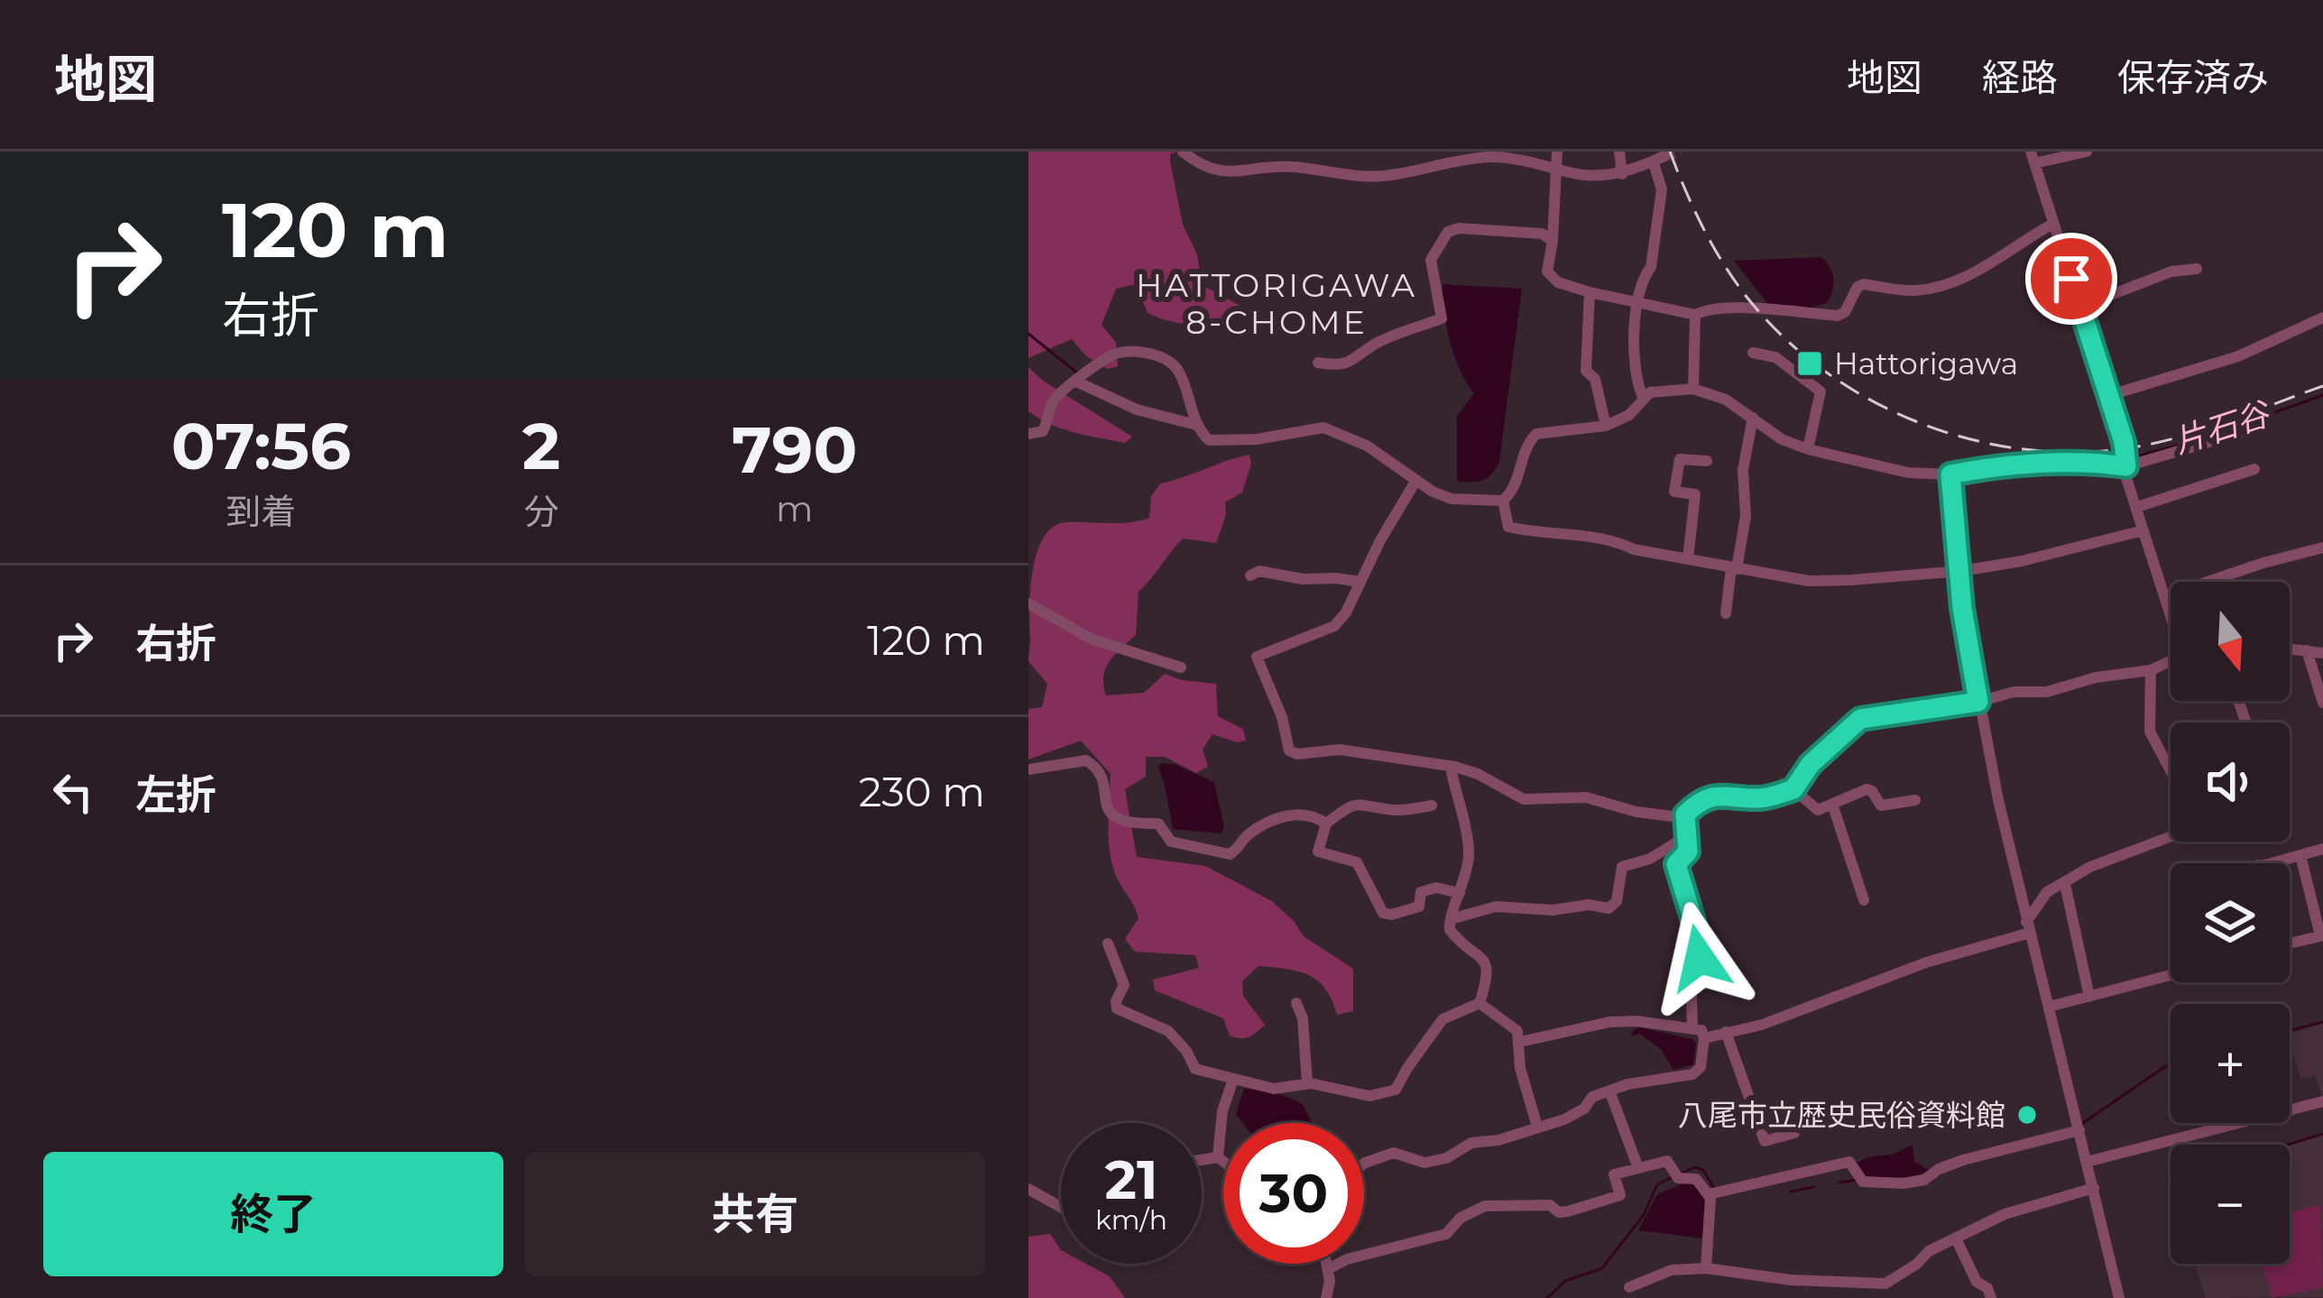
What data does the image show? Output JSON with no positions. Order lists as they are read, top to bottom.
{
  "districts": ["HATTORIGAWA 8-CHOME"],
  "water": ["片石谷"],
  "places": {
    "transit": ["Hattorigawa"],
    "other": ["八尾市立歴史民俗資料館"]
  },
  "north": "bottom",
  "page": {
    "header": "地図",
    "nav": ["地図", "経路", "保存済み"],
    "turn": ["120 m", "右折"],
    "eta": [
      "07:56",
      "到着",
      "2",
      "分",
      "790",
      "m"
    ],
    "list": [
      {
        "name": "右折",
        "value": "120 m"
      },
      {
        "name": "左折",
        "value": "230 m"
      }
    ],
    "map_buttons": ["+", "−"],
    "speed": "21 km/h",
    "limit": "30",
    "buttons": ["終了", "共有"]
  }
}
